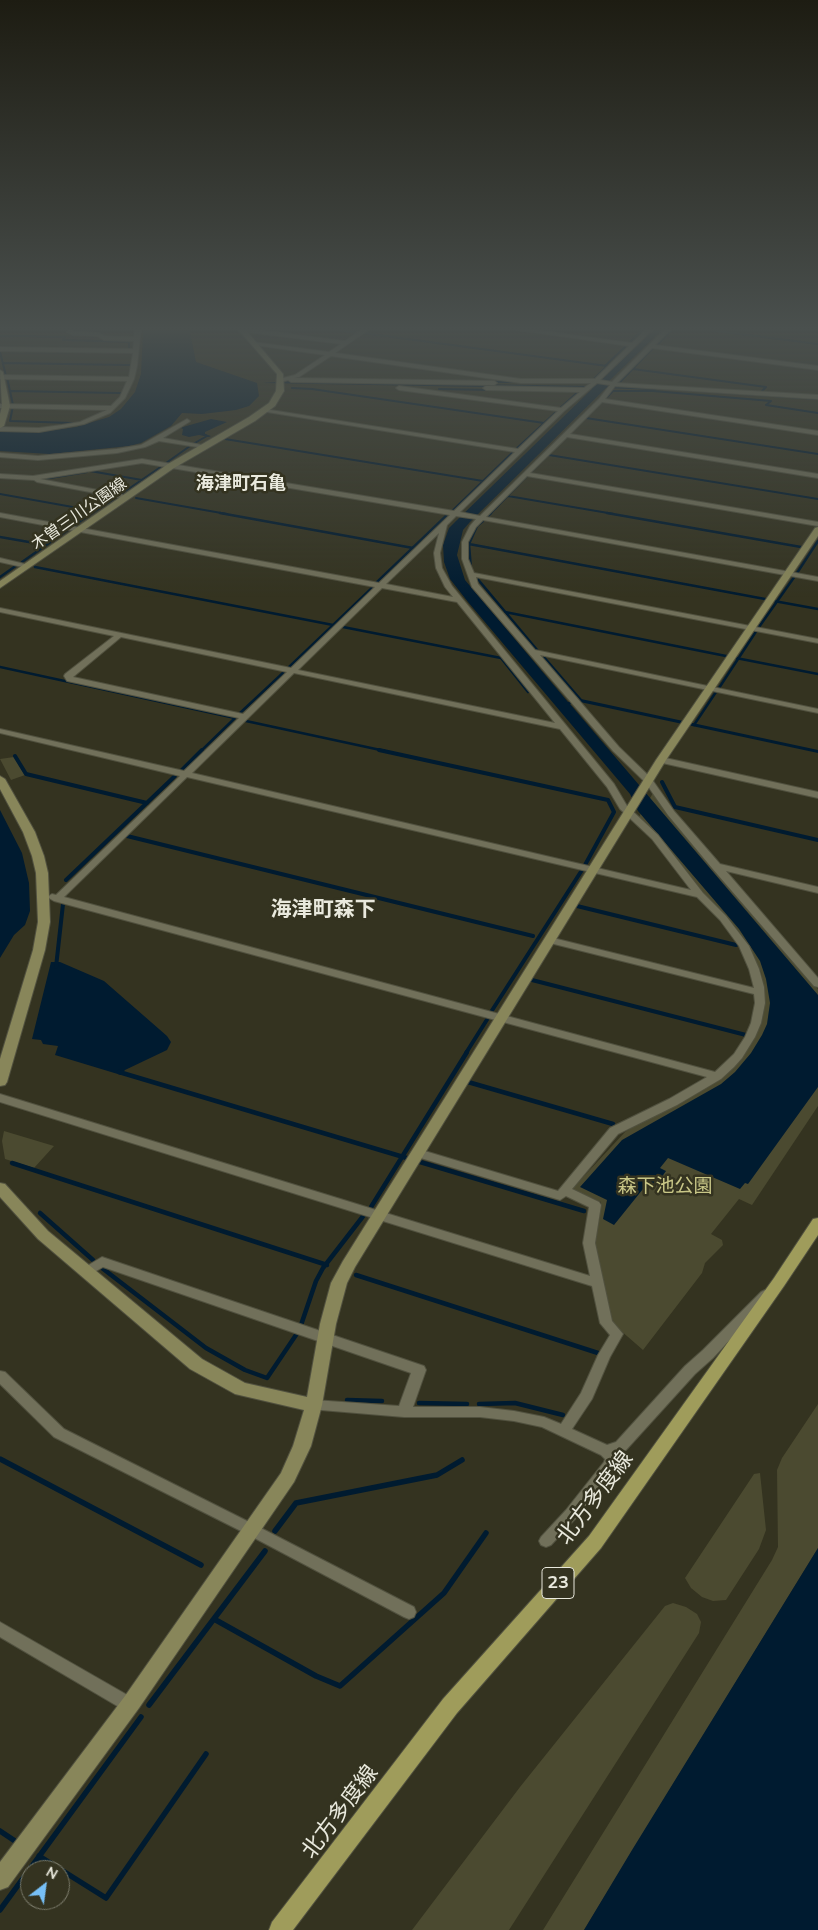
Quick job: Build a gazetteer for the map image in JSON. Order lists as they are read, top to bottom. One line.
{"streets":{"main road":["北方多度線","23"],"street":["木曽三川公園線"]},"districts":["海津町石亀","海津町森下"],"parks":["森下池公園"],"north":"top right"}
